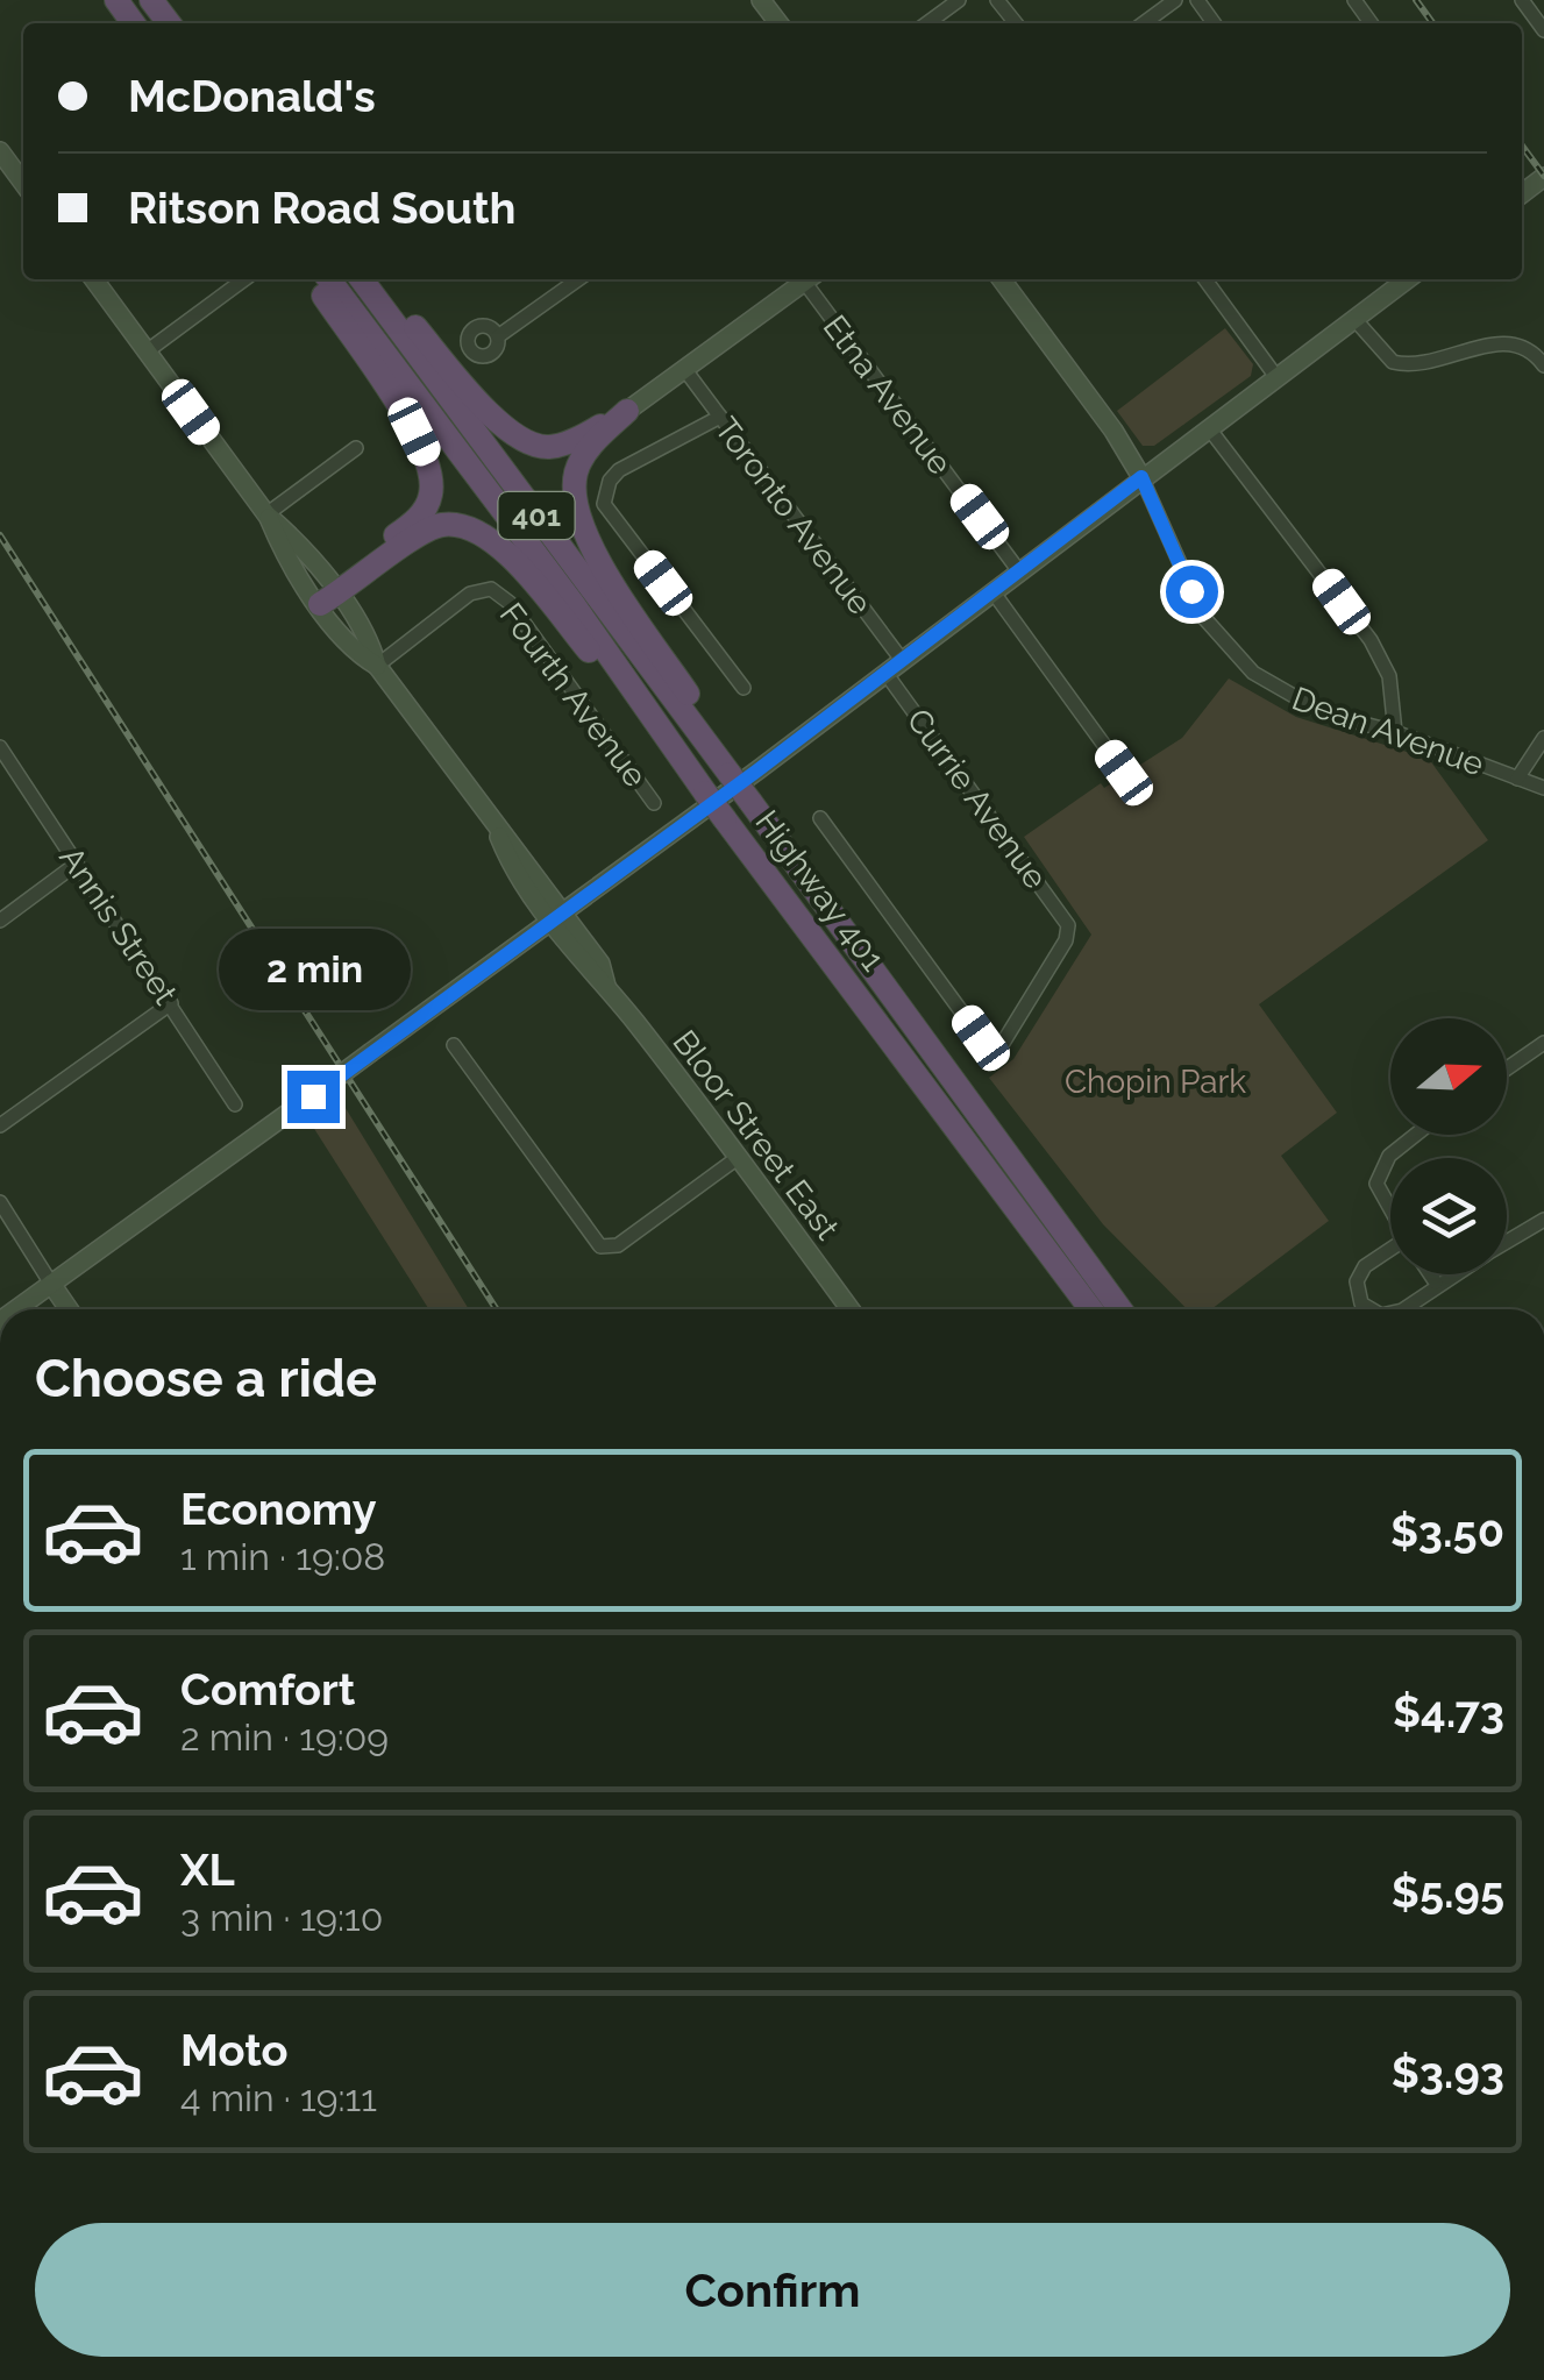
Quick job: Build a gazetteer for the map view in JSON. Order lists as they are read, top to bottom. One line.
{"streets":{"highway":["401","Highway 401"],"main road":["Bloor Street East"],"street":["Etna Avenue","Toronto Avenue","Fourth Avenue","Dean Avenue","Currie Avenue","Annis Street"]},"crossings":[["Fourth Avenue","Bloor Street East"]],"parks":["Chopin Park"],"north":"right","page":{"banner":["McDonald's","Ritson Road South"],"bubble":"2 min","heading":"Choose a ride","list":[{"name":"Economy","note":"1 min · 19:08","value":"$3.50"},{"name":"Comfort","note":"2 min · 19:09","value":"$4.73"},{"name":"XL","note":"3 min · 19:10","value":"$5.95"},{"name":"Moto","note":"4 min · 19:11","value":"$3.93"}],"buttons":"Confirm"}}
